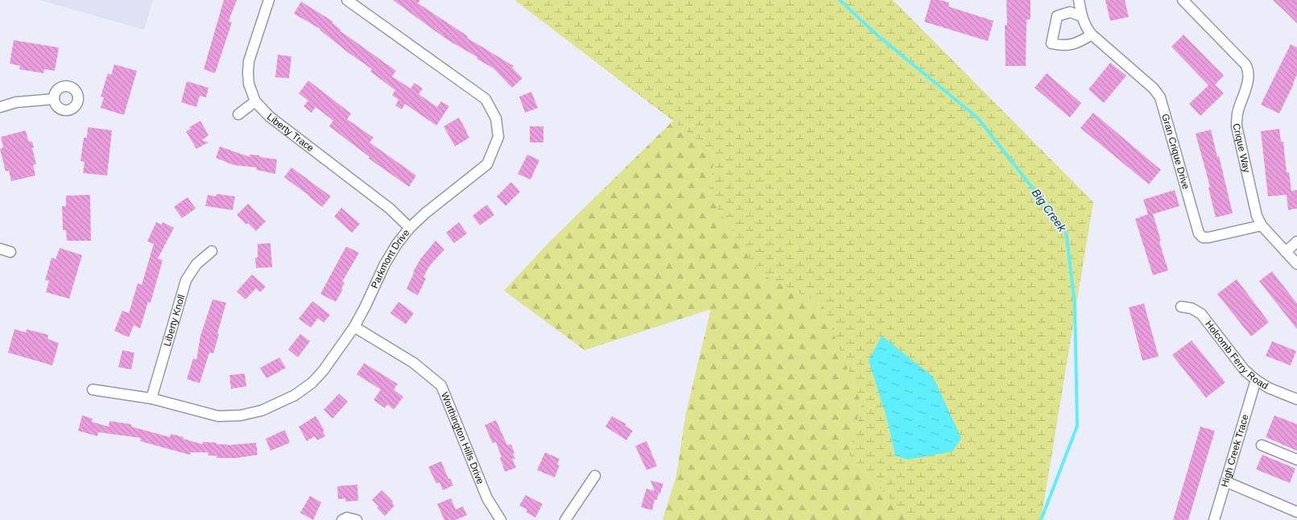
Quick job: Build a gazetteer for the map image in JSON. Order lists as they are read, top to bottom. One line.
{"streets":{"street":["Liberty Trace","Crique Way","Gran Crique Drive","Parkmont Drive","Liberty Knoll","Holcomb Ferry Road","Worthington Hills Drive","High Creek Trace"]},"crossings":[["Liberty Trace","Parkmont Drive"],["Crique Way","Gran Crique Drive"],["Parkmont Drive","Liberty Knoll"],["Parkmont Drive","Worthington Hills Drive"],["Holcomb Ferry Road","High Creek Trace"]],"water":["Big Creek"]}
